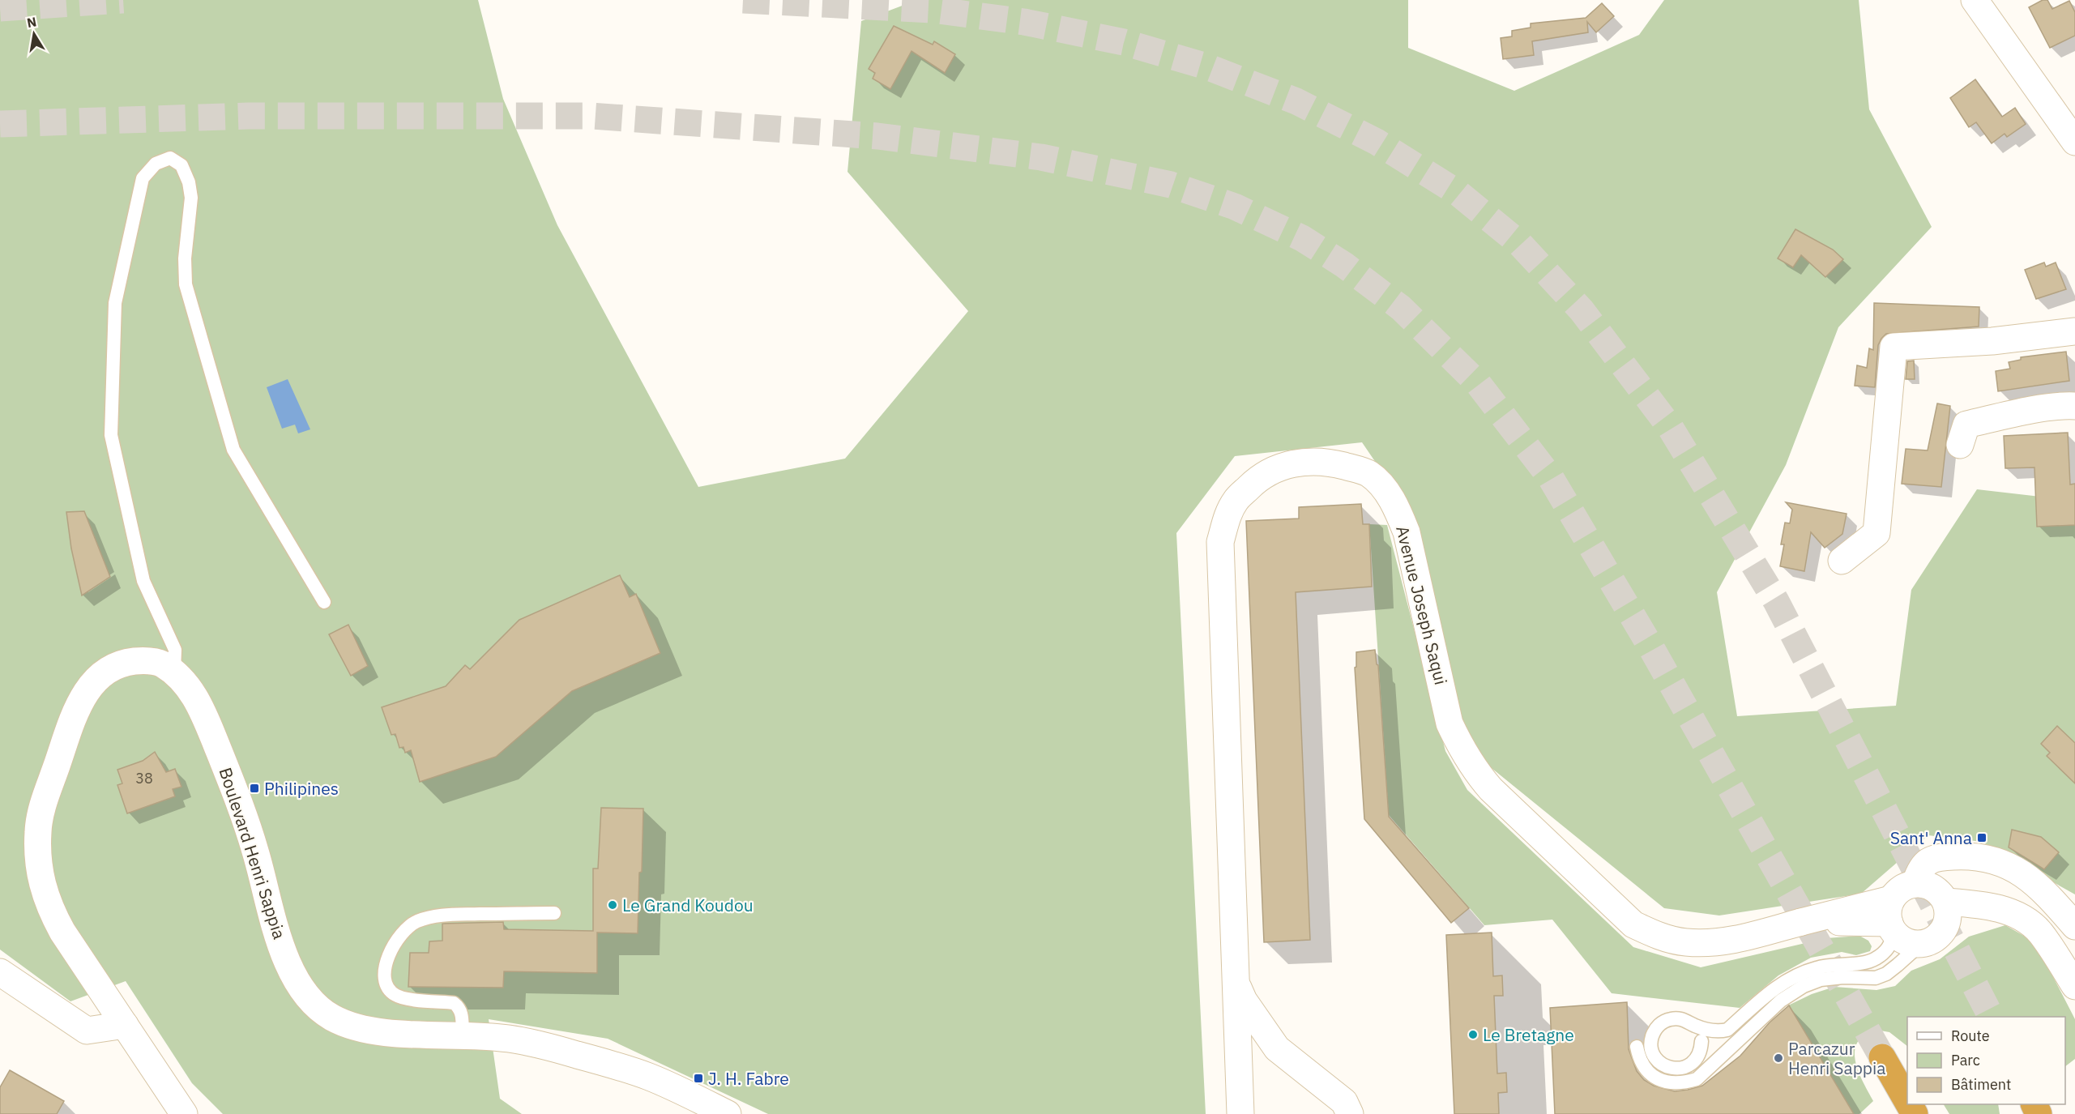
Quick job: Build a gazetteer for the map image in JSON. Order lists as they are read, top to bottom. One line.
{"streets":{"street":["Avenue Joseph Saqui","Boulevard Henri Sappia"]},"places":{"transit":["Philipines","Sant' Anna","J. H. Fabre"],"other":["Le Grand Koudou","Le Bretagne","Parcazur Henri Sappia"]},"house_numbers":["38"],"legend":["Route","Parc","Bâtiment"],"north":"top"}
